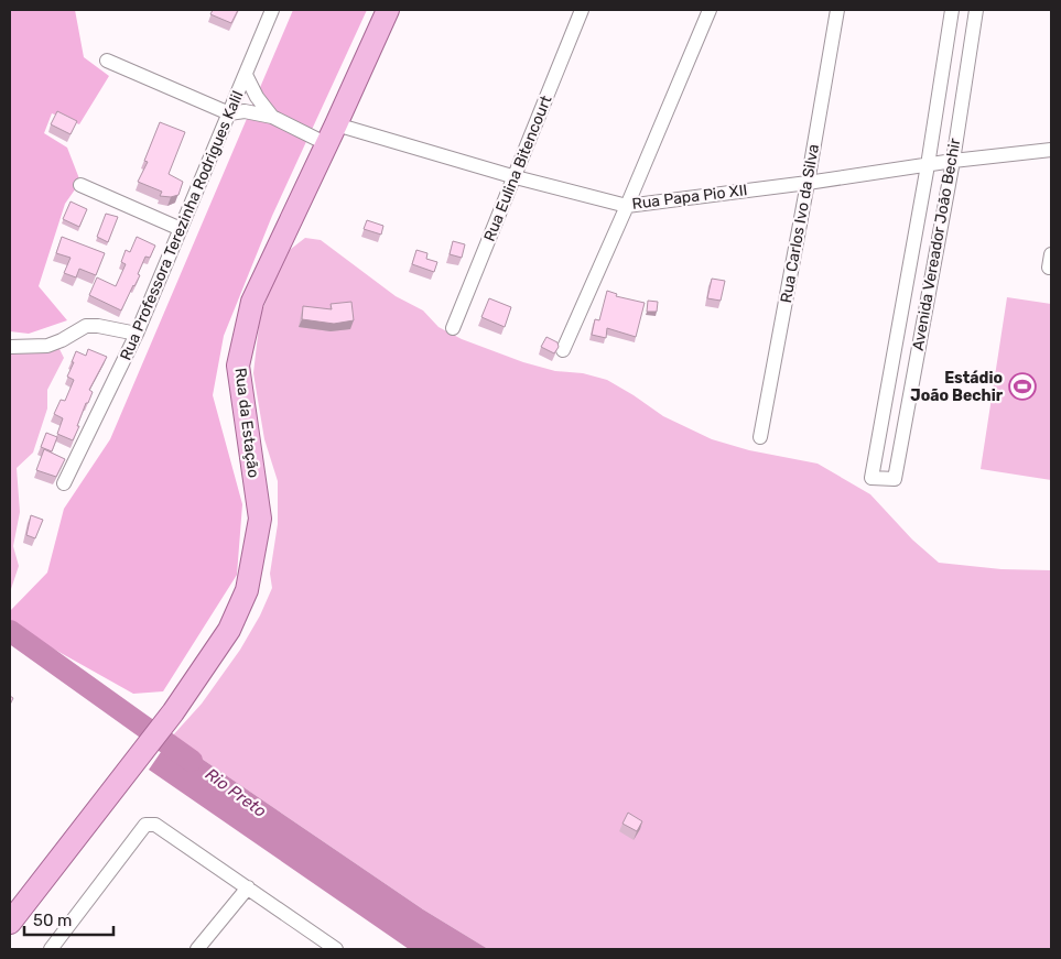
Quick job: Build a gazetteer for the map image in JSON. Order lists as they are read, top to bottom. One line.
{"streets":{"main road":["Rua da Estação"],"street":["Rua Eulina Bitencourt","Rua Papa Pio XII","Rua Carlos Ivo da Silva","Rua Professora Terezinha Rodrigues Kalil","Avenida Vereador João Bechir"]},"crossings":[["Rua Eulina Bitencourt","Rua Papa Pio XII"],["Rua Papa Pio XII","Rua Carlos Ivo da Silva"],["Rua Papa Pio XII","Avenida Vereador João Bechir"],["Rua Papa Pio XII","Rua da Estação"]],"water":["Rio Preto"],"places":{"sports":["Estádio João Bechir"]},"scale_bar":"50 m"}
